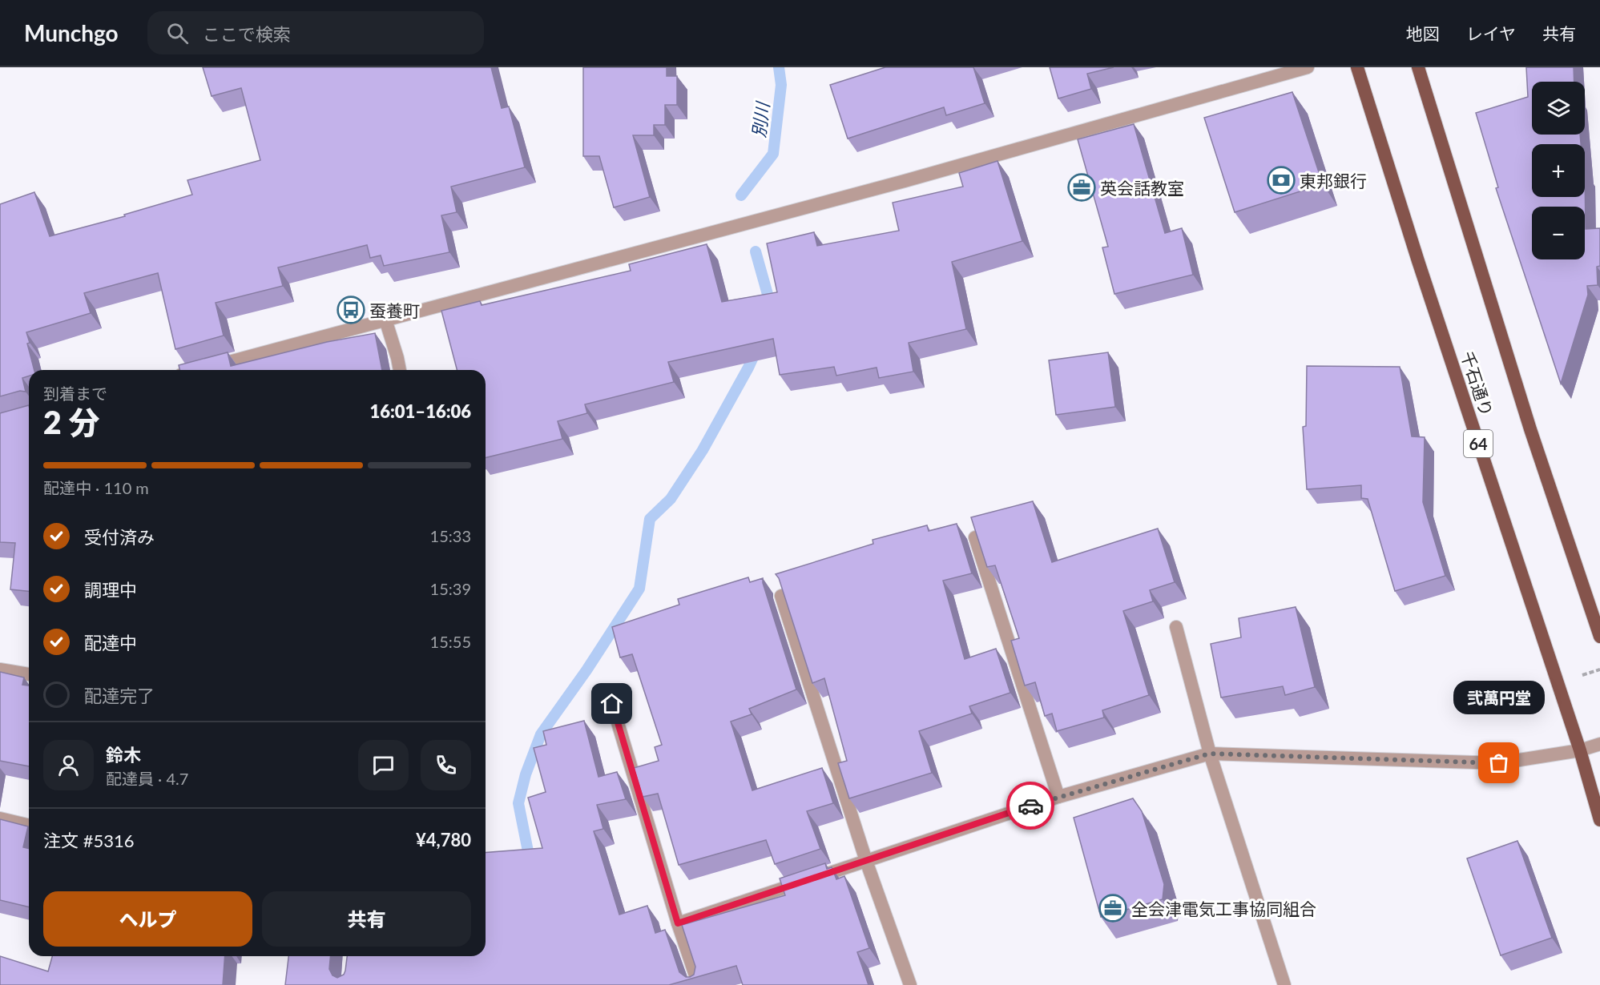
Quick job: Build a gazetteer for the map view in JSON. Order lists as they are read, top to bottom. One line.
{"streets":{"main road":["千石通り","64"]},"water":["別川"],"places":{"bank":["東邦銀行"],"office":["英会話教室","全会津電気工事協同組合"],"bus stop":["蚕養町"],"other":["弐萬円堂"]},"page":{"header":"Munchgo","search":"ここで検索","nav":["地図","レイヤ","共有"],"map_buttons":["+","−"],"heading":["2 分","到着まで","16:01–16:06"],"panel":["鈴木","配達員 · 4.7","注文 #5316","¥4,780"],"bar":"配達中 · 110 m","list":[["受付済み","15:33"],["調理中","15:39"],["配達中","15:55"],"配達完了"],"bubble":"弐萬円堂","buttons":["ヘルプ","共有"]}}
